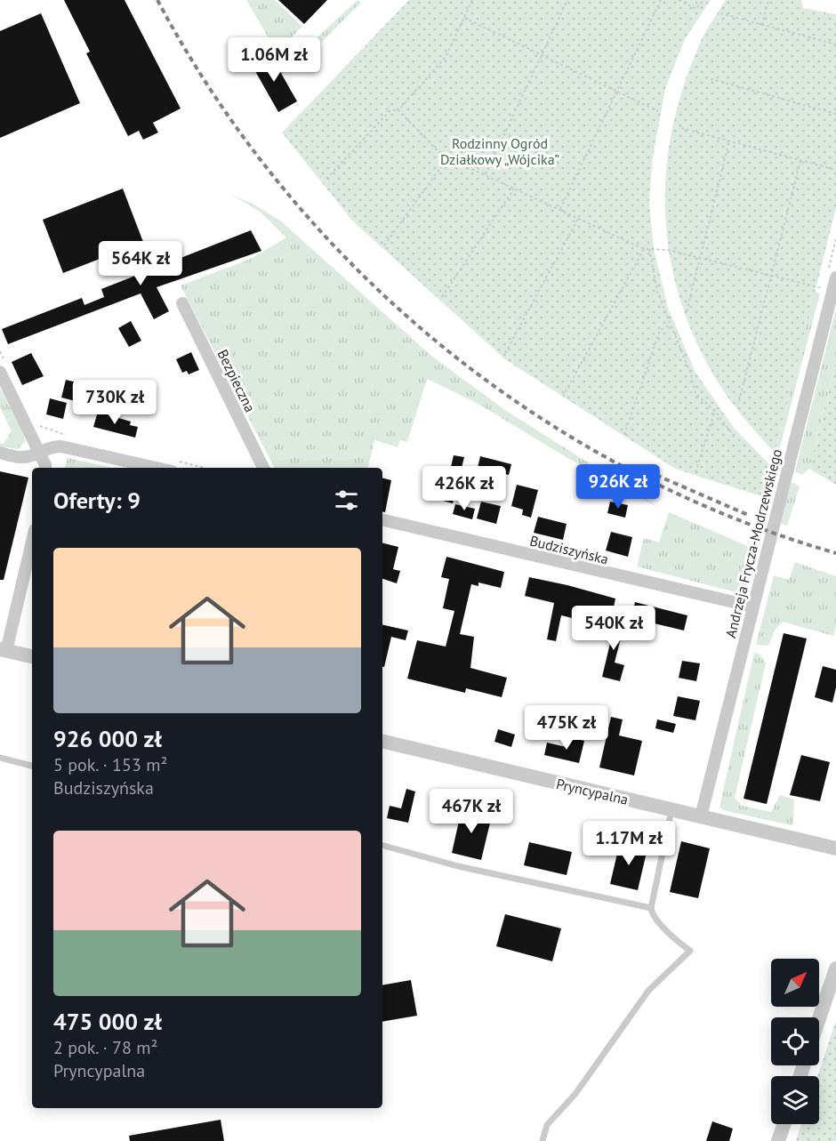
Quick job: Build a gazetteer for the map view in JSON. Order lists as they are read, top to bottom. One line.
{"streets":{"street":["Bezpieczna","Andrzeja Frycza-Modrzewskiego","Budziszyńska","Pryncypalna"]},"crossings":[["Andrzeja Frycza-Modrzewskiego","Budziszyńska"],["Andrzeja Frycza-Modrzewskiego","Pryncypalna"]],"parks":["Rodzinny Ogród Działkowy „Wójcika”"],"north":"top right","page":{"price":["1.06M zł","564K zł","730K zł","926K zł","426K zł","540K zł","475K zł","467K zł","1.17M zł"],"heading":"Oferty: 9","list":[{"name":"926 000 zł","note":"5 pok. · 153 m² · Budziszyńska"},{"name":"475 000 zł","note":"2 pok. · 78 m² · Pryncypalna"}]}}
